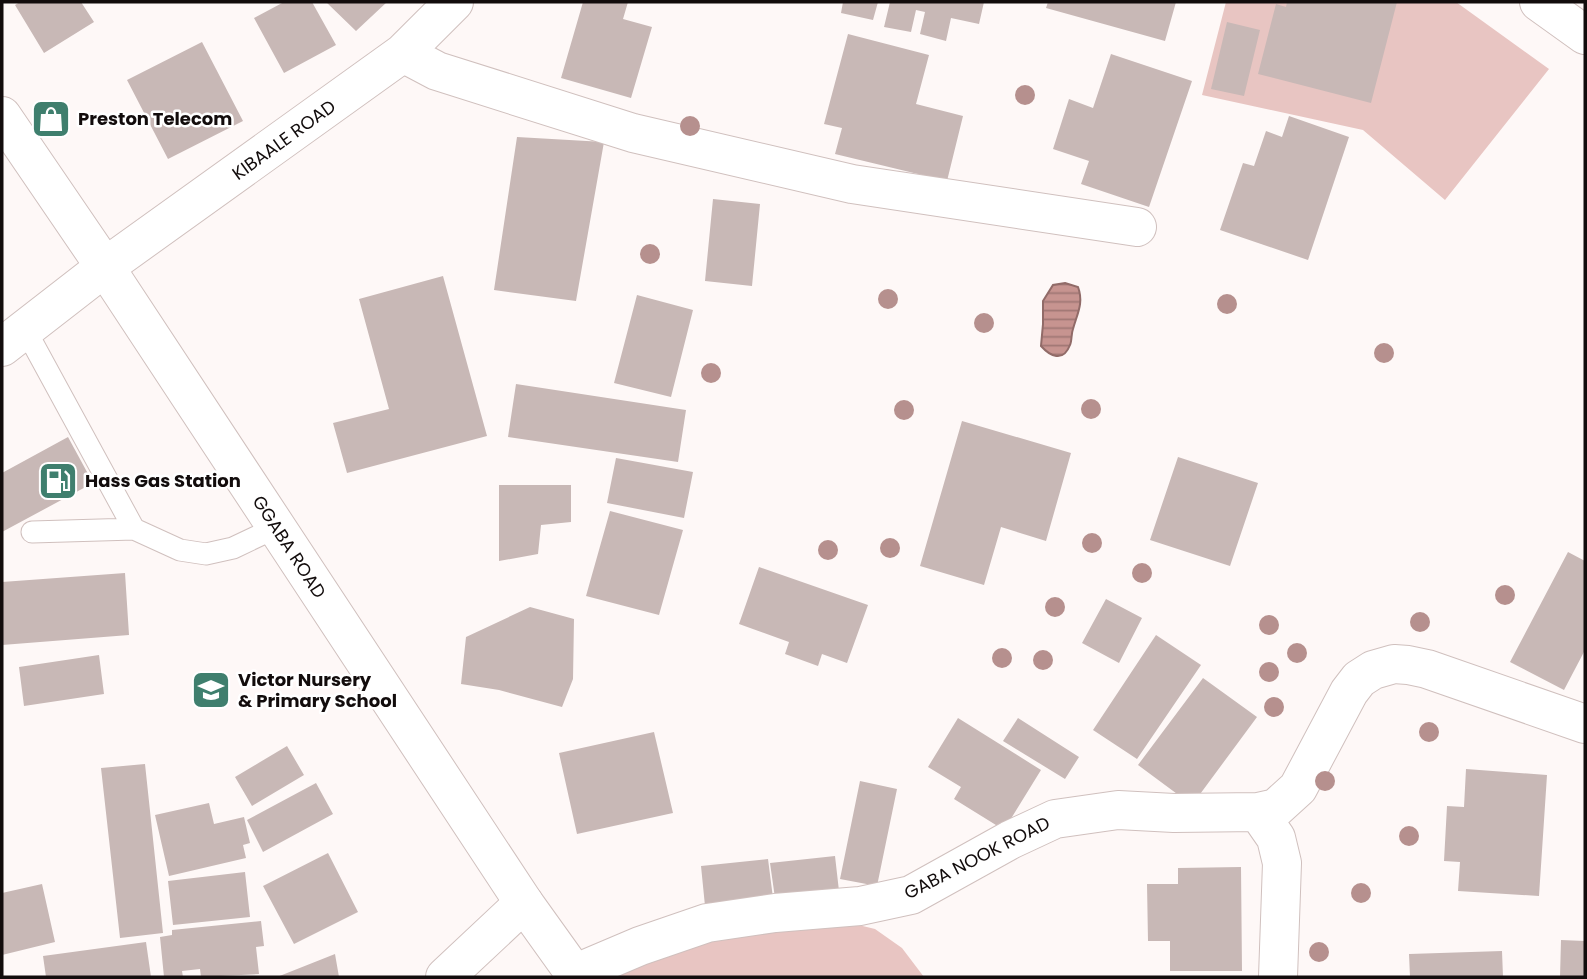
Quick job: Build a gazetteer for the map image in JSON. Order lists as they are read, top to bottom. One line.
{"streets":{"street":["KIBAALE ROAD","GGABA ROAD","GABA NOOK ROAD"]},"crossings":[["KIBAALE ROAD","GGABA ROAD"],["GGABA ROAD","GABA NOOK ROAD"]],"places":{"shop":["Preston Telecom"],"fuel station":["Hass Gas Station"],"school or university":["Victor Nursery & Primary School"]}}
